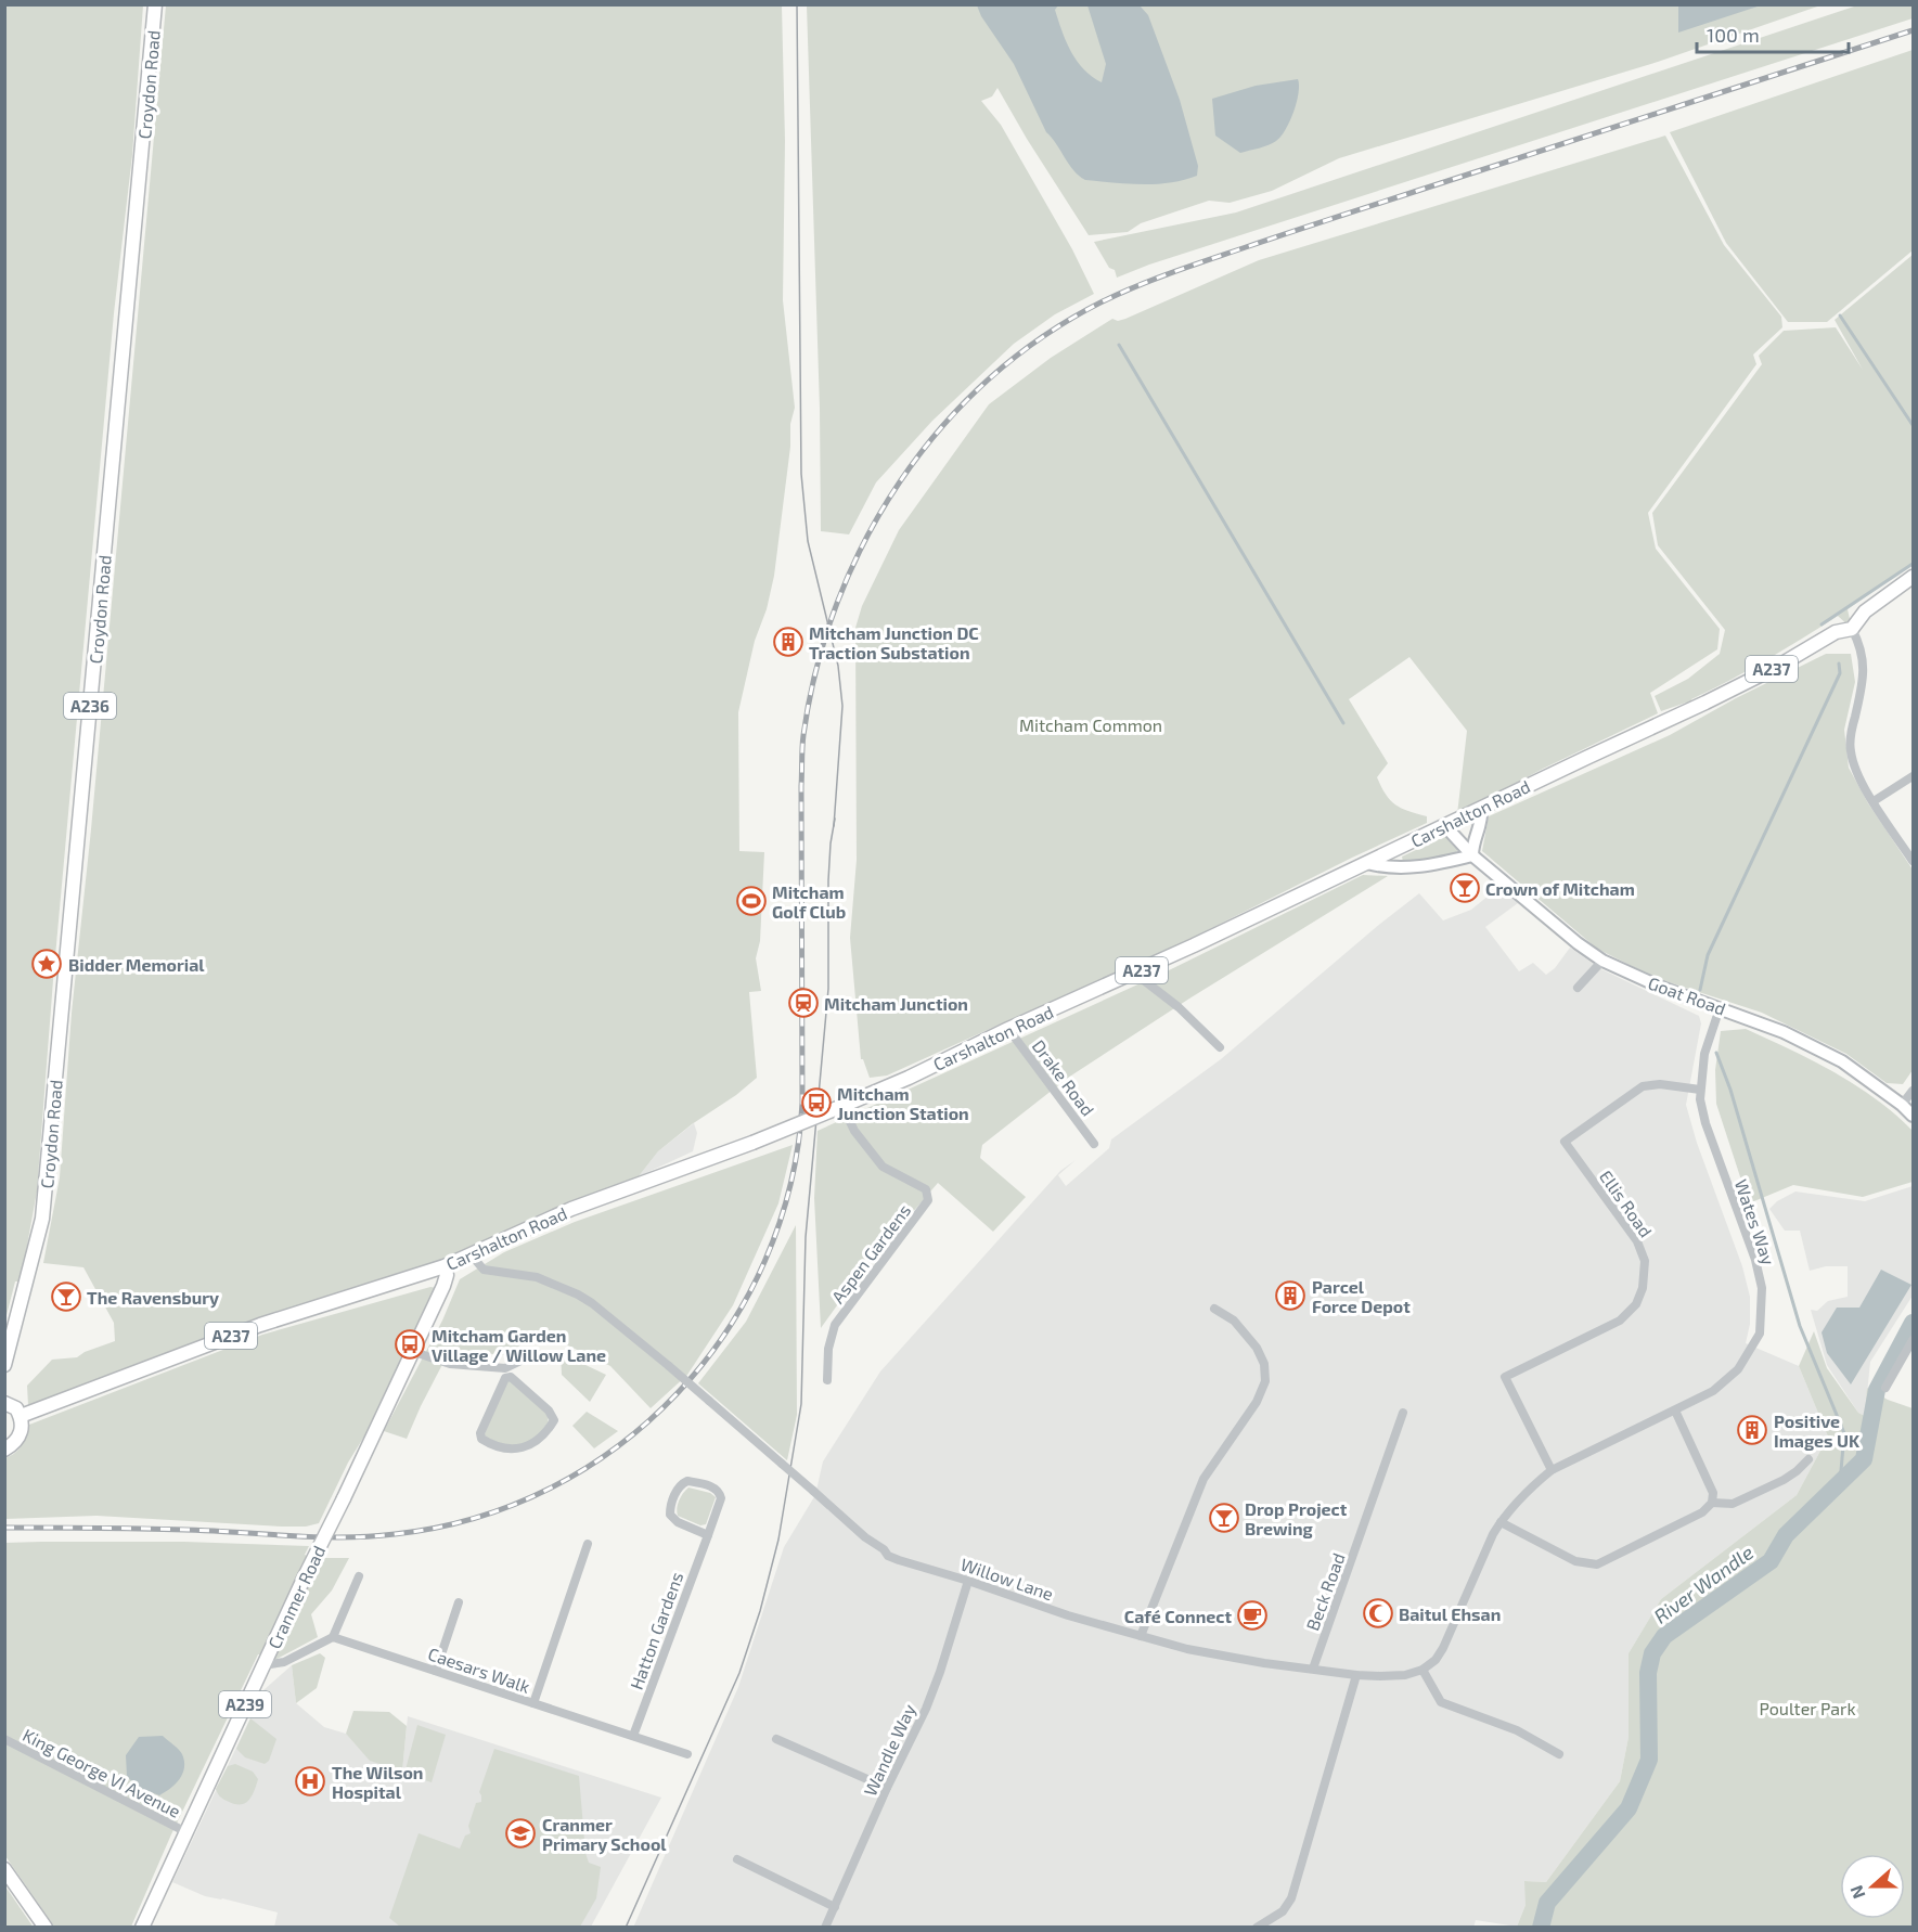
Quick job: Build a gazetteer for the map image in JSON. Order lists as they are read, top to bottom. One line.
{"streets":{"main road":["Croydon Road","A237","A236","Carshalton Road","Cranmer Road","A239"],"street":["Goat Road","Drake Road","Ellis Road","Wates Way","Aspen Gardens","Willow Lane","Beck Road","Hatton Gardens","Caesars Walk","Wandle Way","King George VI Avenue"]},"crossings":[["A237","Carshalton Road"],["Carshalton Road","Goat Road"],["Carshalton Road","Drake Road"],["Carshalton Road","Aspen Gardens"],["Carshalton Road","Willow Lane"],["Carshalton Road","Cranmer Road"],["Goat Road","Wates Way"],["Ellis Road","Wates Way"],["Willow Lane","Beck Road"],["Willow Lane","Wandle Way"],["Cranmer Road","King George VI Avenue"],["Hatton Gardens","Caesars Walk"]],"water":["River Wandle"],"parks":["Mitcham Common","Poulter Park"],"places":{"building":["Mitcham Junction DC Traction Substation","Parcel Force Depot","Positive Images UK"],"bar":["Crown of Mitcham","The Ravensbury","Drop Project Brewing"],"sports":["Mitcham Golf Club"],"place":["Bidder Memorial"],"station":["Mitcham Junction"],"bus stop":["Mitcham Junction Station","Mitcham Garden Village / Willow Lane"],"mosque":["Baitul Ehsan"],"cafe":["Café Connect"],"hospital":["The Wilson Hospital"],"school or university":["Cranmer Primary School"]},"scale_bar":"100 m","north":"left"}
